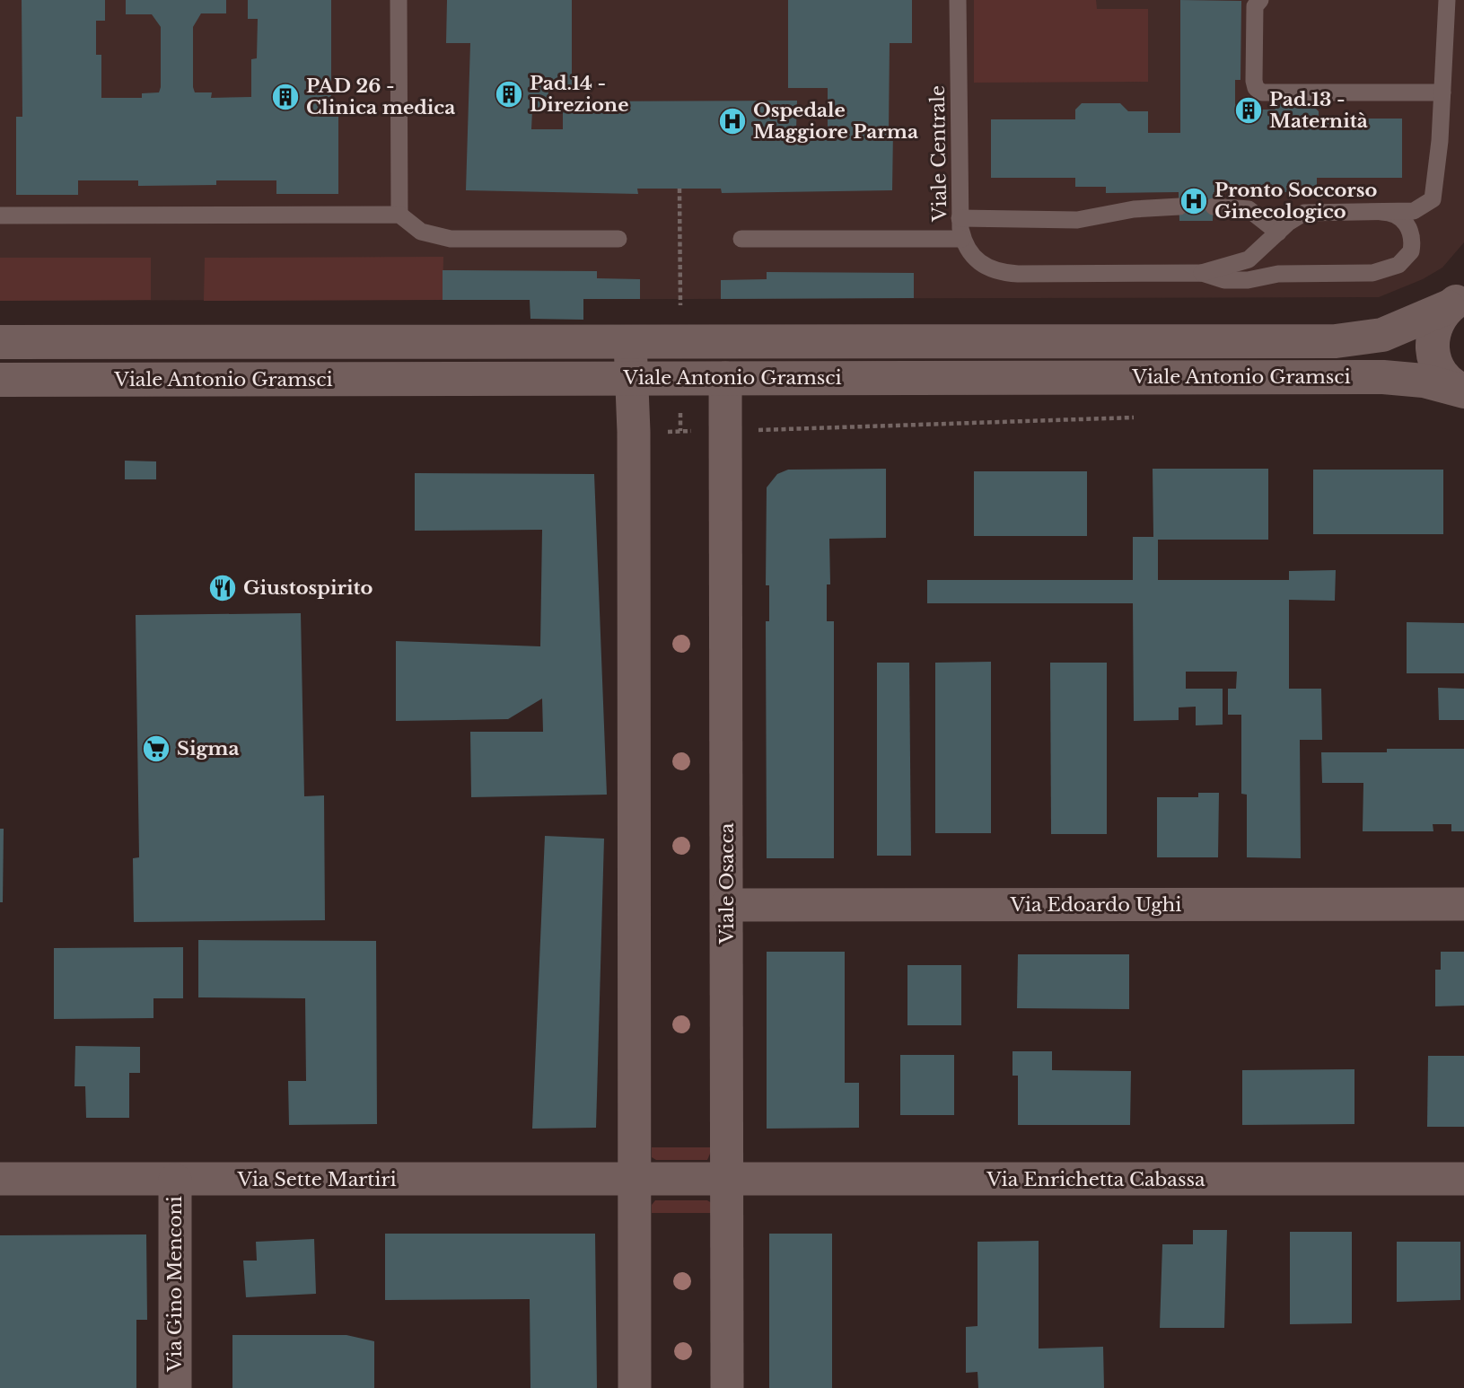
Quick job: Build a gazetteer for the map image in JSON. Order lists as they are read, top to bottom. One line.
{"streets":{"main road":["Viale Antonio Gramsci"],"street":["Viale Osacca","Via Edoardo Ughi","Via Sette Martiri","Via Enrichetta Cabassa","Via Gino Menconi"],"lane":["Viale Centrale"]},"crossings":[["Viale Antonio Gramsci","Viale Osacca"],["Viale Osacca","Via Edoardo Ughi"],["Viale Osacca","Via Enrichetta Cabassa"],["Via Sette Martiri","Via Enrichetta Cabassa"],["Via Sette Martiri","Via Gino Menconi"]],"places":{"building":["Pad.14 - Direzione","PAD 26 - Clinica medica","Pad.13 - Maternità"],"hospital":["Ospedale Maggiore Parma","Pronto Soccorso Ginecologico"],"restaurant":["Giustospirito"],"supermarket":["Sigma"]}}
